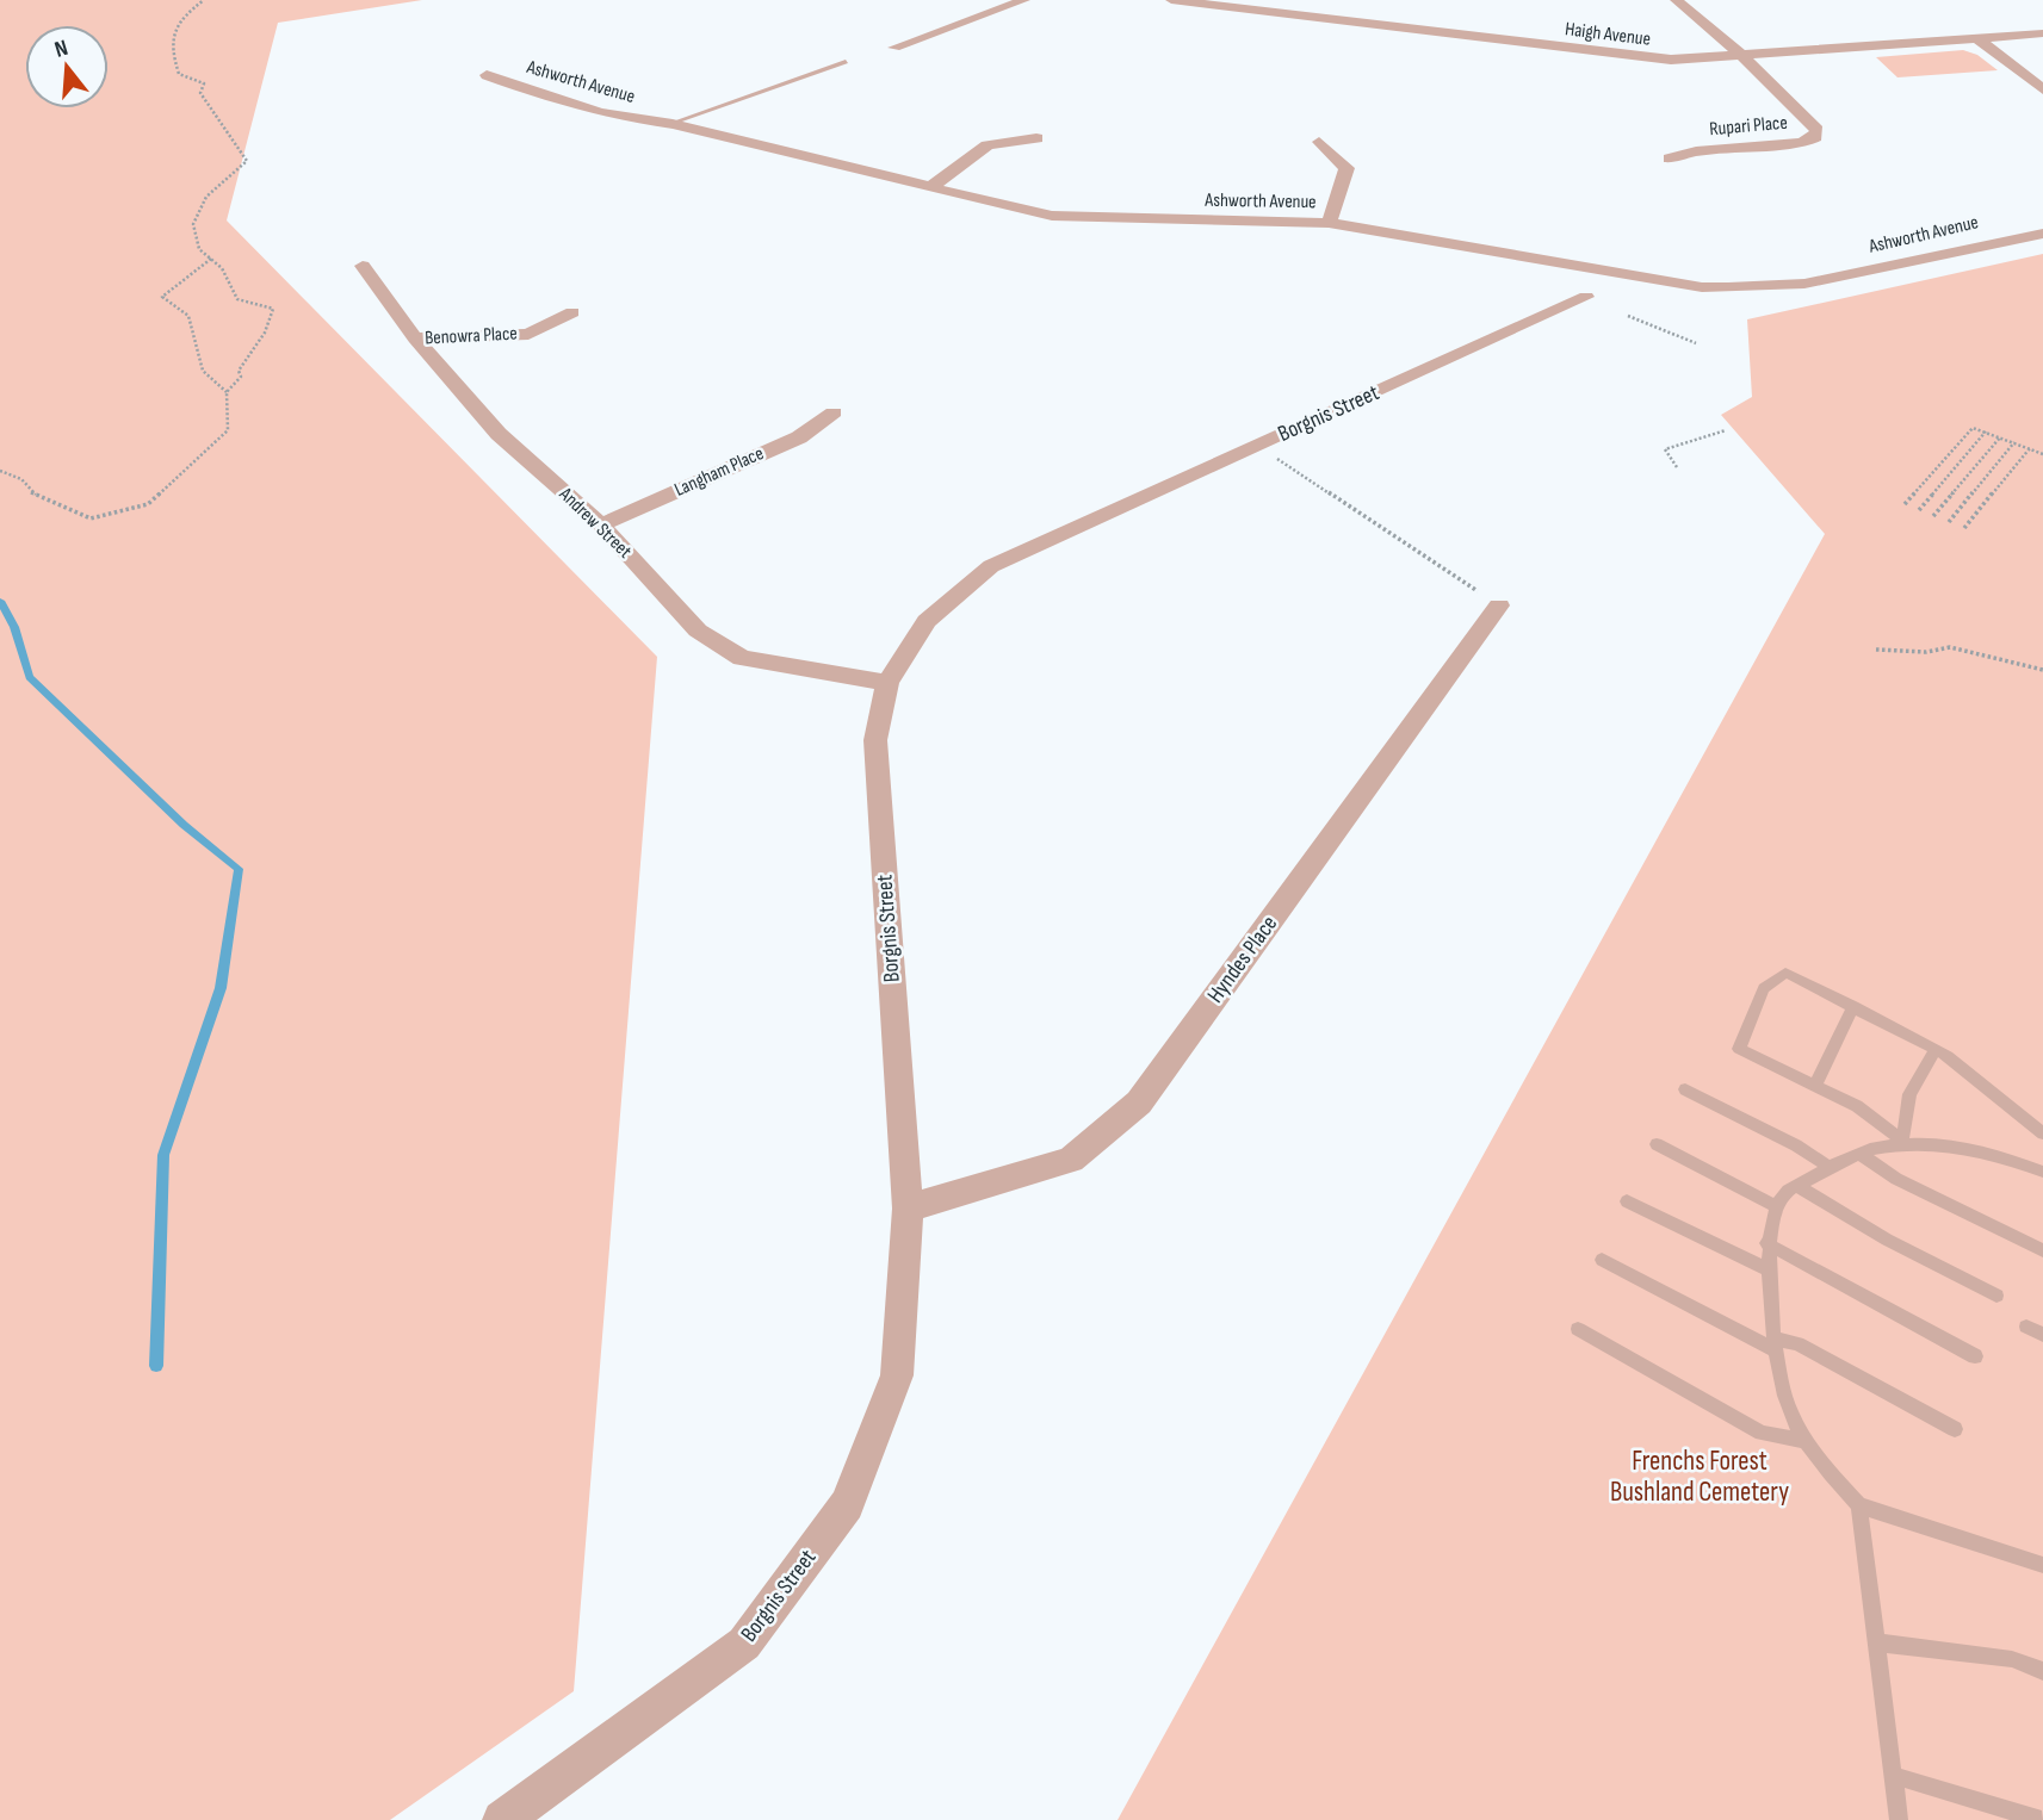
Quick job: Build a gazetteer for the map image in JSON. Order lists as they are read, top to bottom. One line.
{"streets":{"street":["Haigh Avenue","Ashworth Avenue","Rupari Place","Benowra Place","Borgnis Street","Langham Place","Andrew Street","Hyndes Place"]},"crossings":[["Haigh Avenue","Rupari Place"],["Benowra Place","Andrew Street"],["Borgnis Street","Andrew Street"],["Borgnis Street","Hyndes Place"],["Langham Place","Andrew Street"]],"parks":["Frenchs Forest Bushland Cemetery"],"north":"top"}
